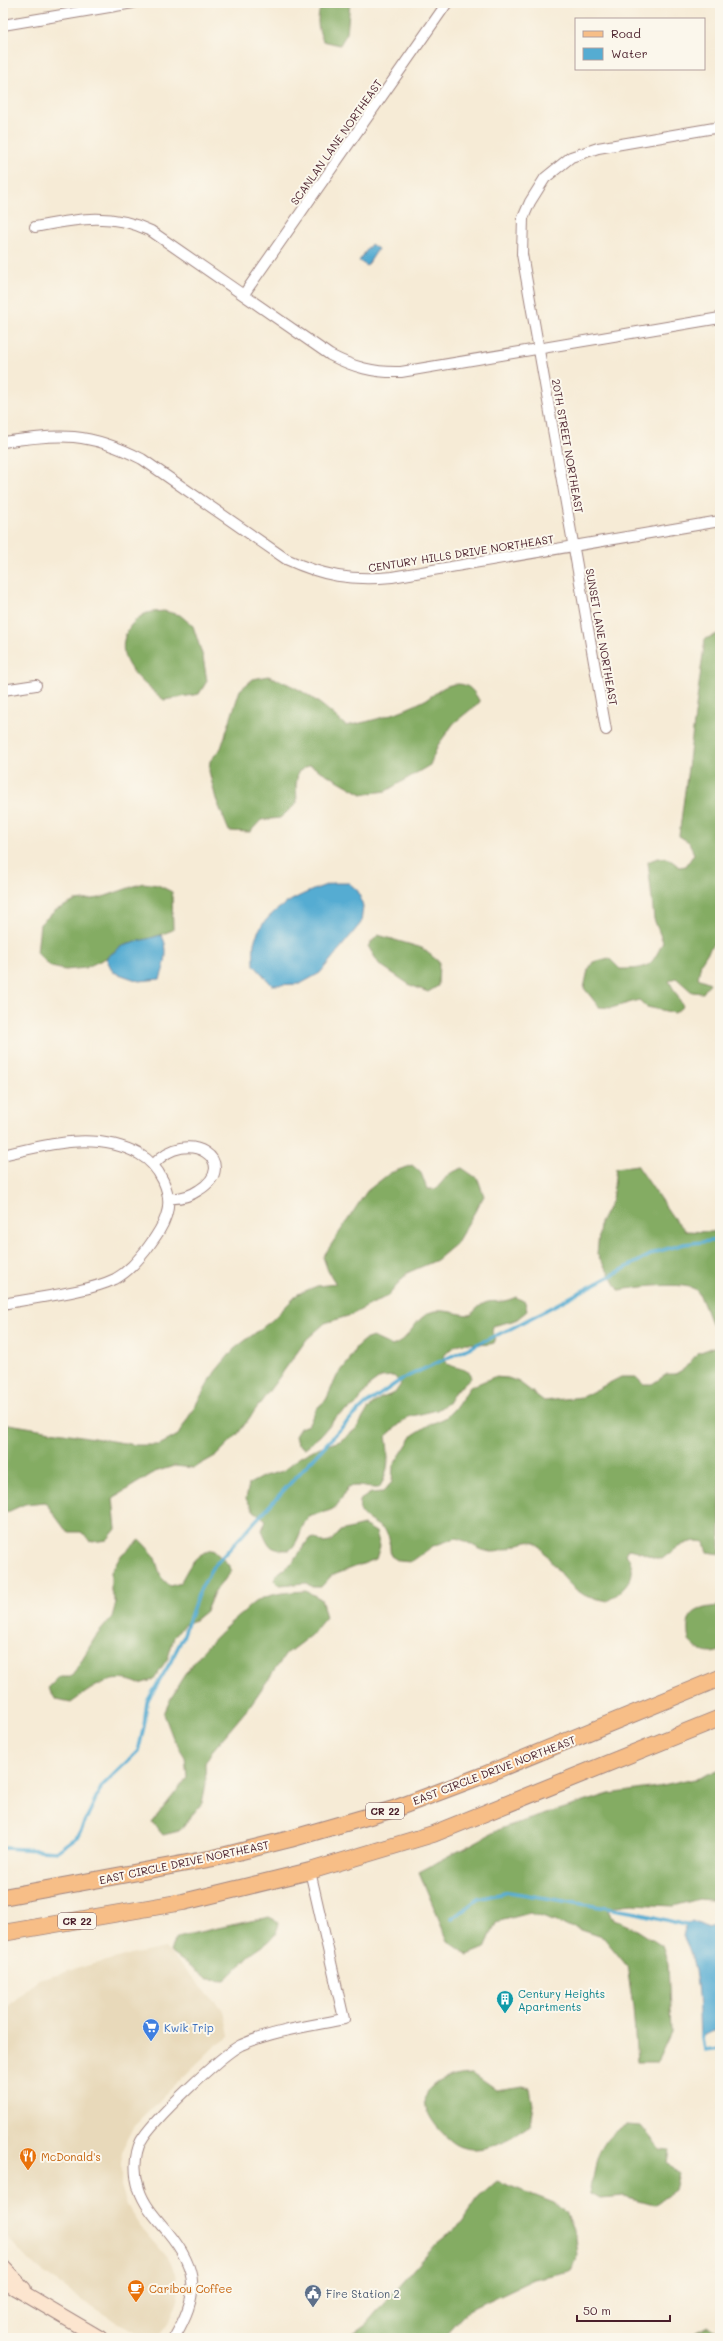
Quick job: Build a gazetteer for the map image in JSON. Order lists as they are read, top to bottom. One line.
{"streets":{"main road":["EAST CIRCLE DRIVE NORTHEAST","CR 22"],"street":["SCANLAN LANE NORTHEAST","20TH STREET NORTHEAST","CENTURY HILLS DRIVE NORTHEAST","SUNSET LANE NORTHEAST"]},"crossings":[["20TH STREET NORTHEAST","CENTURY HILLS DRIVE NORTHEAST"],["20TH STREET NORTHEAST","SUNSET LANE NORTHEAST"],["CENTURY HILLS DRIVE NORTHEAST","SUNSET LANE NORTHEAST"]],"places":{"building":["Century Heights Apartments"],"supermarket":["Kwik Trip"],"restaurant":["McDonald's"],"cafe":["Caribou Coffee"],"public building":["Fire Station 2"]},"legend":["Road","Water"],"scale_bar":"50 m"}
